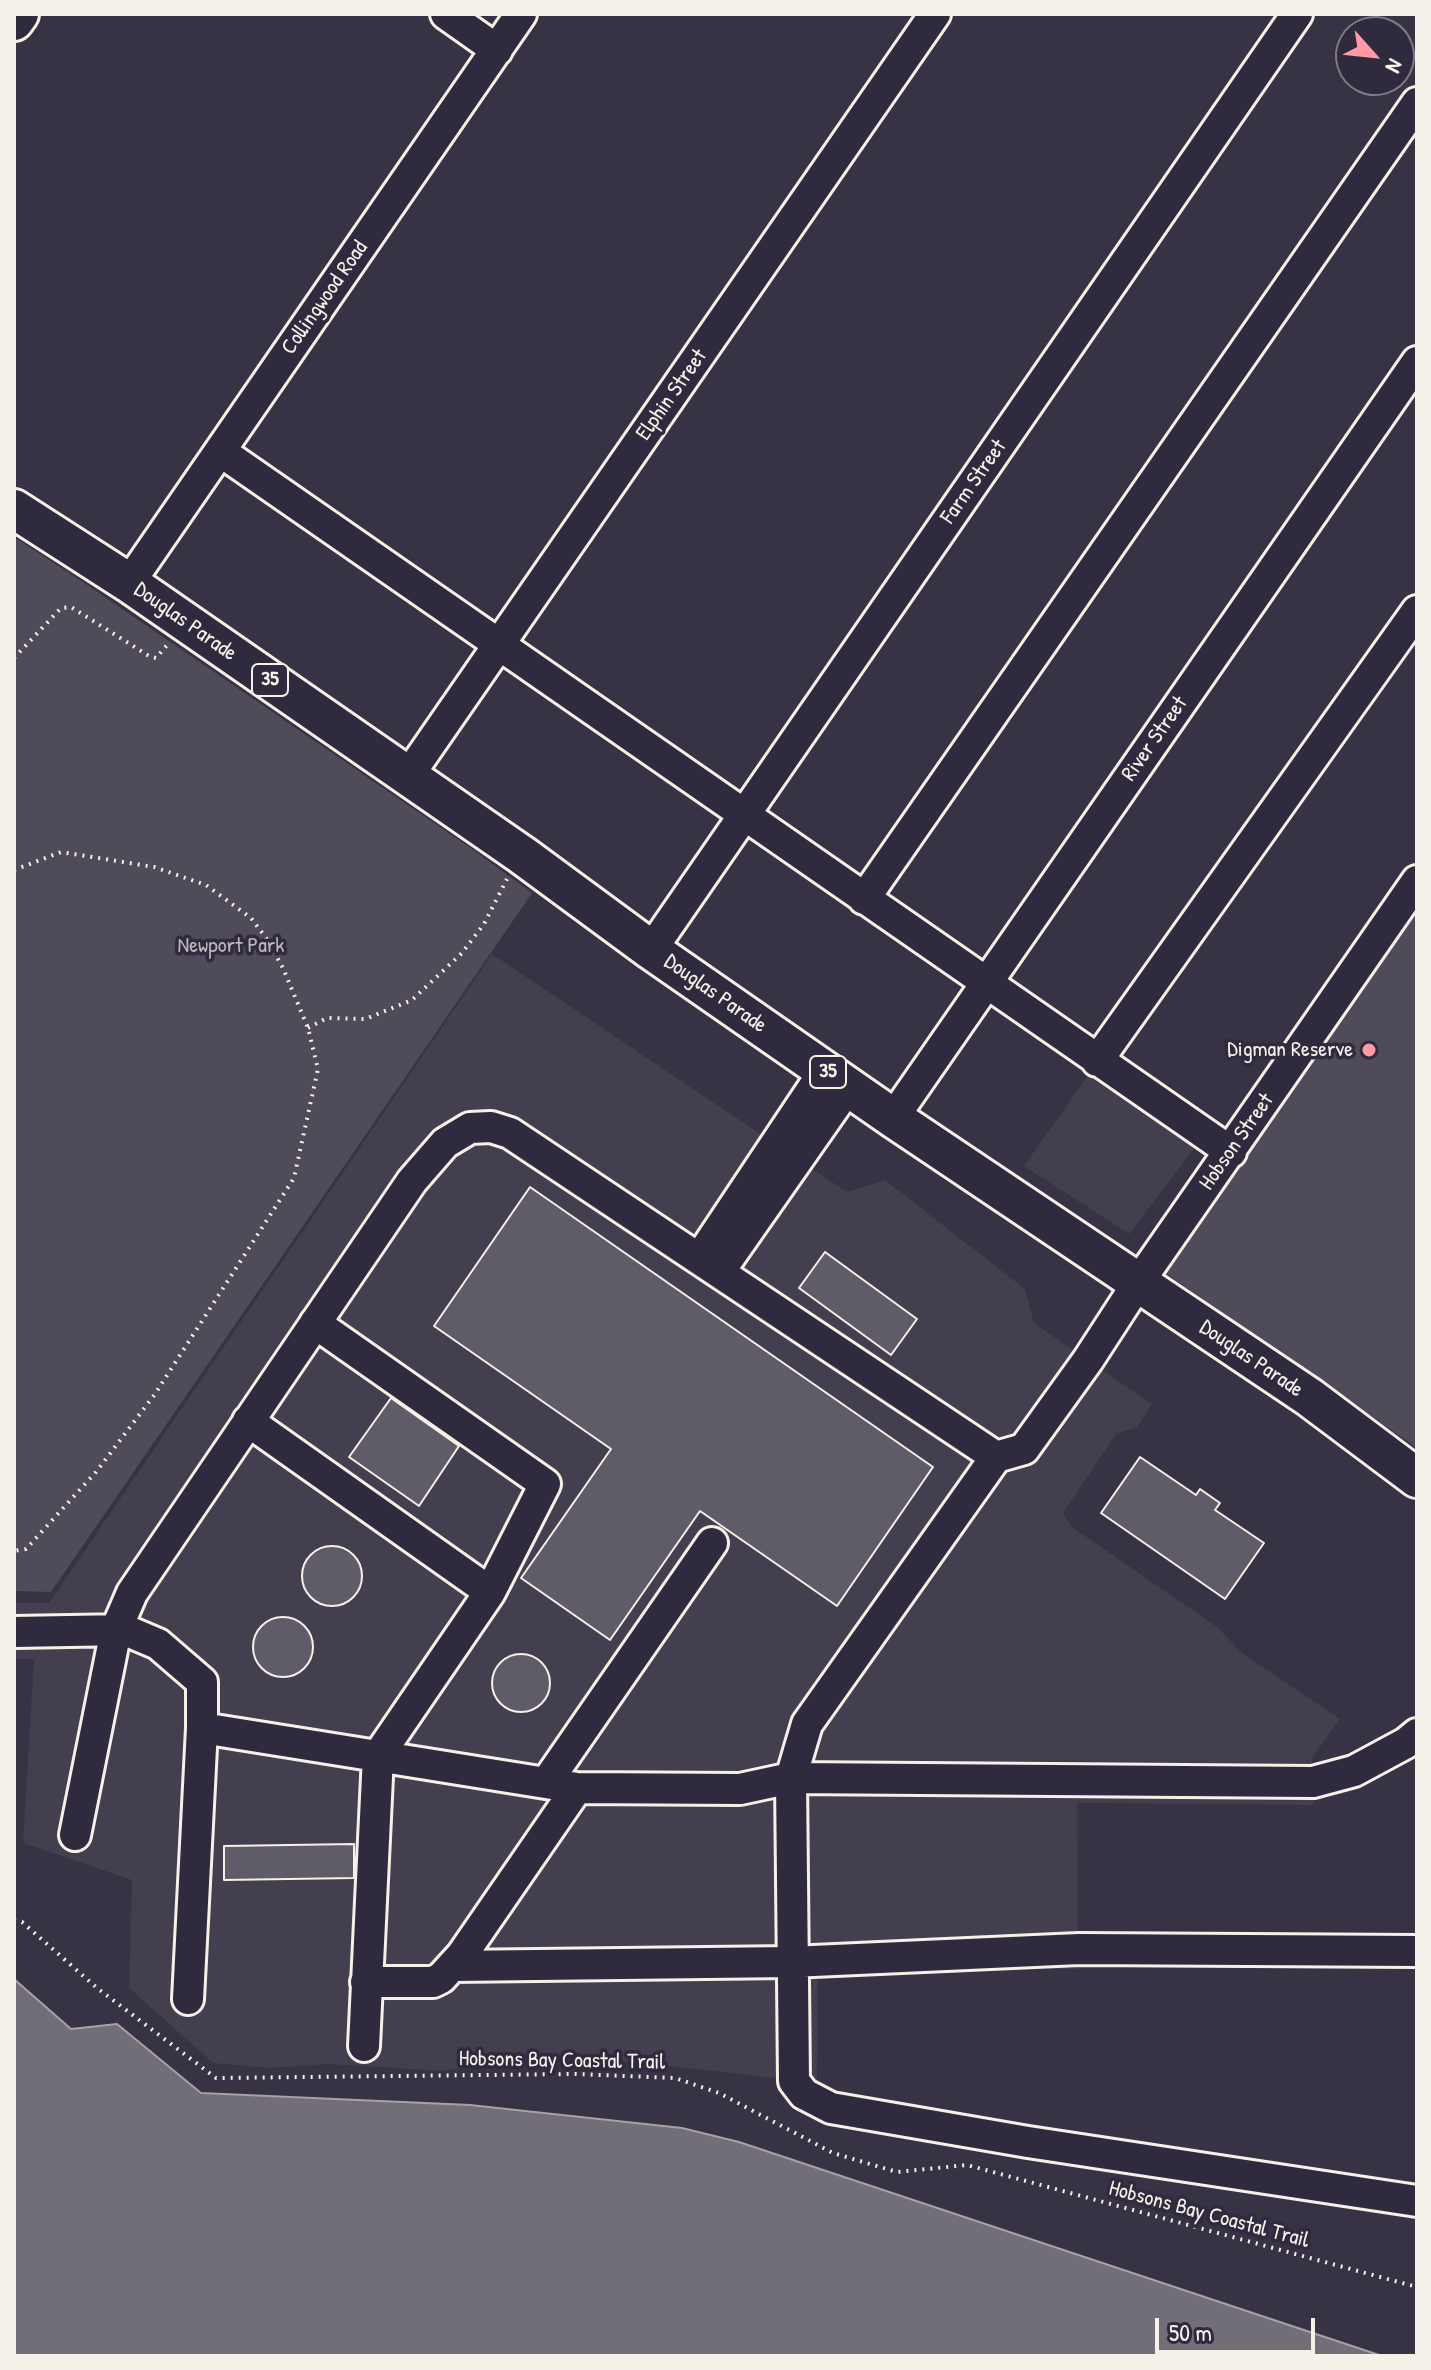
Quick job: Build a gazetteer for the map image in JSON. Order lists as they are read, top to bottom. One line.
{"streets":{"main road":["Douglas Parade","35"],"street":["Collingwood Road","Elphin Street","Farm Street","River Street","Hobson Street"],"path":["Hobsons Bay Coastal Trail"]},"crossings":[["Collingwood Road","Douglas Parade"],["Elphin Street","Douglas Parade"],["Farm Street","Douglas Parade"],["Douglas Parade","River Street"],["Douglas Parade","Hobson Street"]],"parks":["Newport Park"],"places":["Digman Reserve"],"scale_bar":"50 m","north":"bottom right"}
